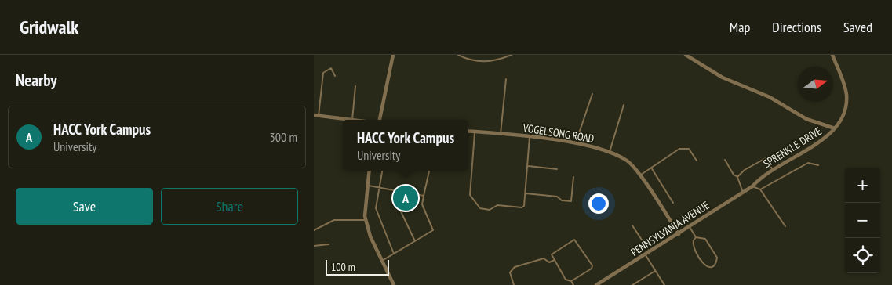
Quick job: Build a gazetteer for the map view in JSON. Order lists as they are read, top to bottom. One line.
{"streets":{"street":["VOGELSONG ROAD","SPRENKLE DRIVE","PENNSYLVANIA AVENUE"]},"crossings":[["VOGELSONG ROAD","PENNSYLVANIA AVENUE"],["SPRENKLE DRIVE","PENNSYLVANIA AVENUE"]],"scale_bar":"100 m","north":"right","page":{"header":"Gridwalk","nav":["Map","Directions","Saved"],"heading":"Nearby","list":[{"mark":"A","name":"HACC York Campus","note":"University","value":"300 m"}],"popup":["HACC York Campus","University"],"map_buttons":["+","−"],"buttons":["Save","Share"],"pins":"A","scale":"100 m"}}
